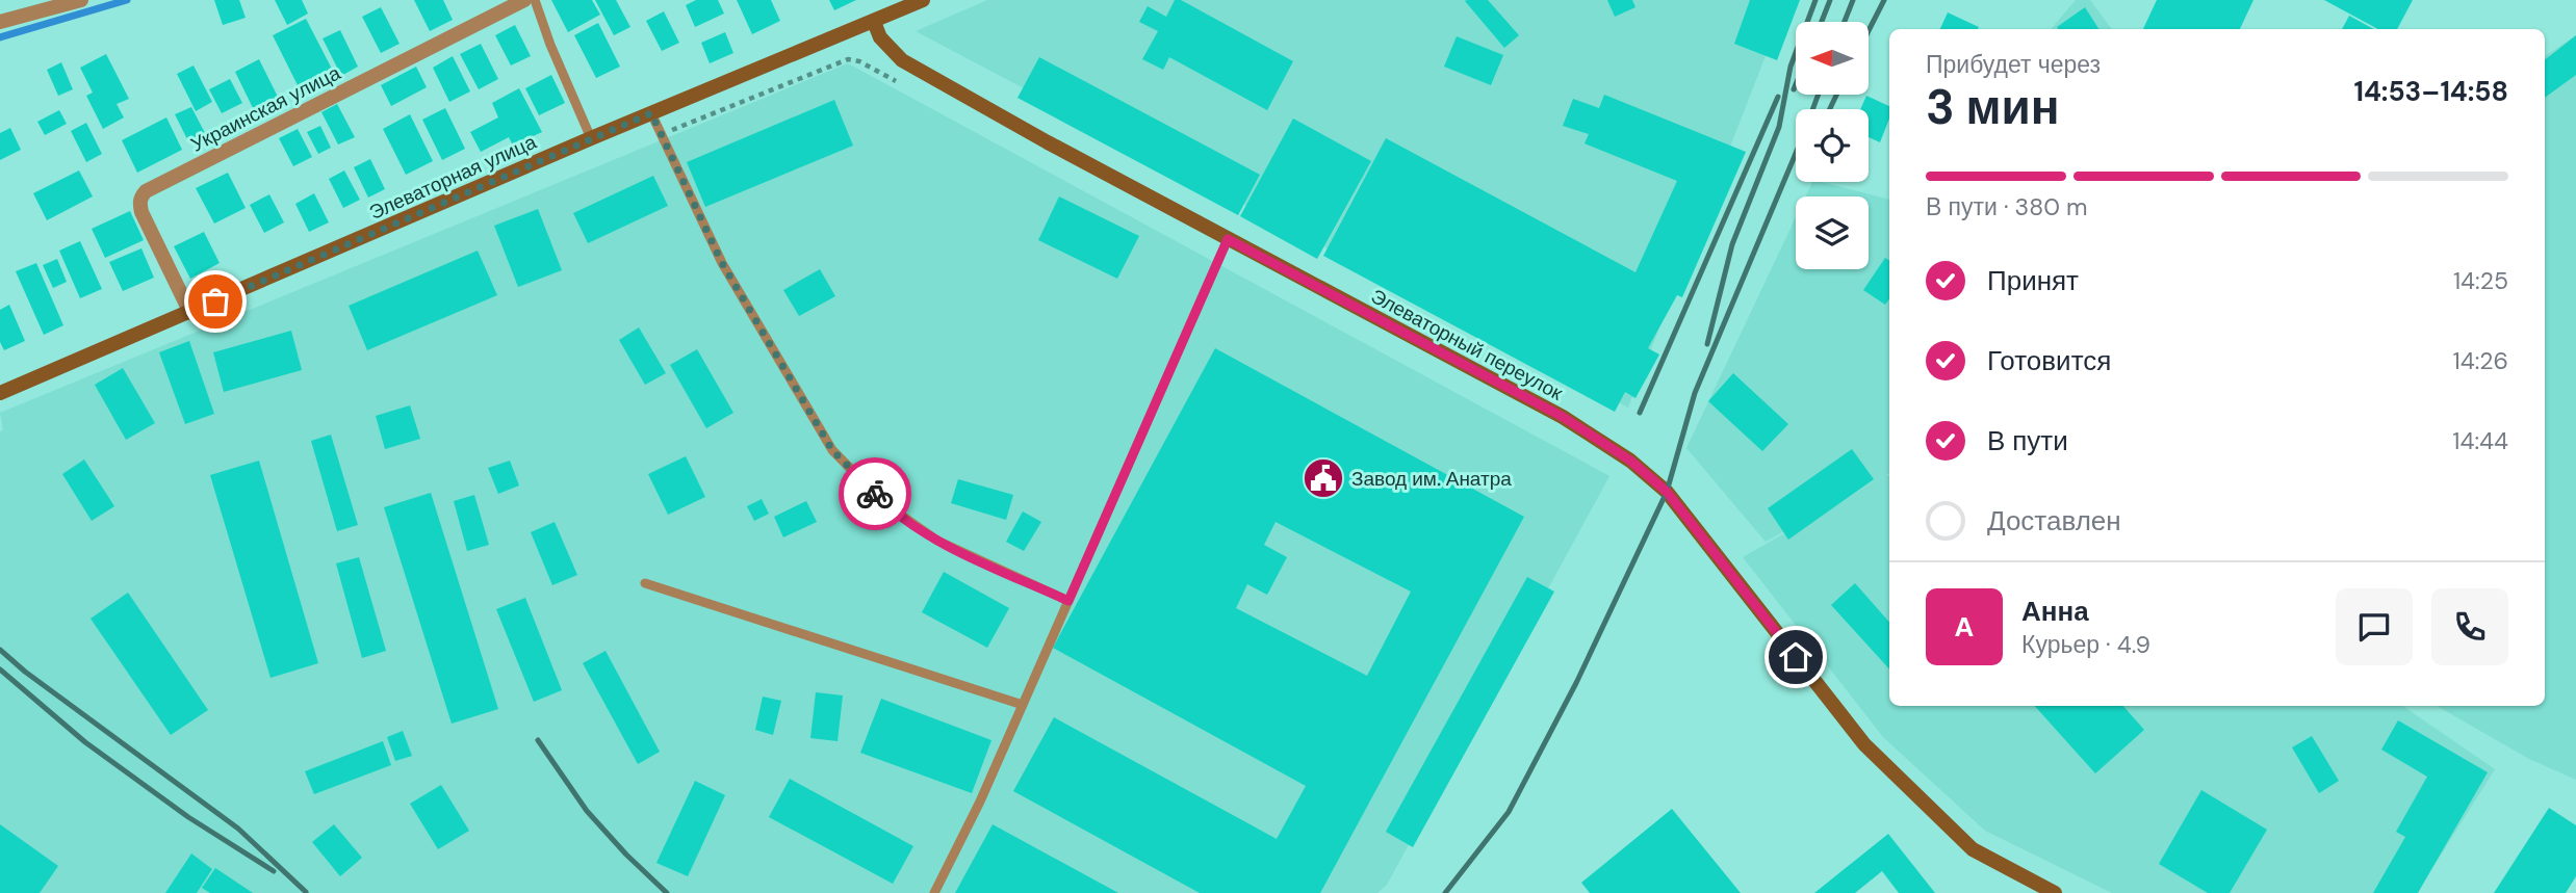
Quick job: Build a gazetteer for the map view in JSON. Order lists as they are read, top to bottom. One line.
{"streets":{"main road":["Элеваторная улица","Элеваторный переулок"],"street":["Украинская улица"]},"crossings":[["Украинская улица","Элеваторная улица"],["Элеваторная улица","Элеваторный переулок"]],"places":{"public building":["Завод им. Анатра"]},"north":"left","page":{"heading":["3 мин","Прибудет через","14:53–14:58"],"panel":["Анна","Курьер · 4.9"],"bar":"В пути · 380 m","list":[["Принят","14:25"],["Готовится","14:26"],["В пути","14:44"],"Доставлен"],"round":"А"}}
